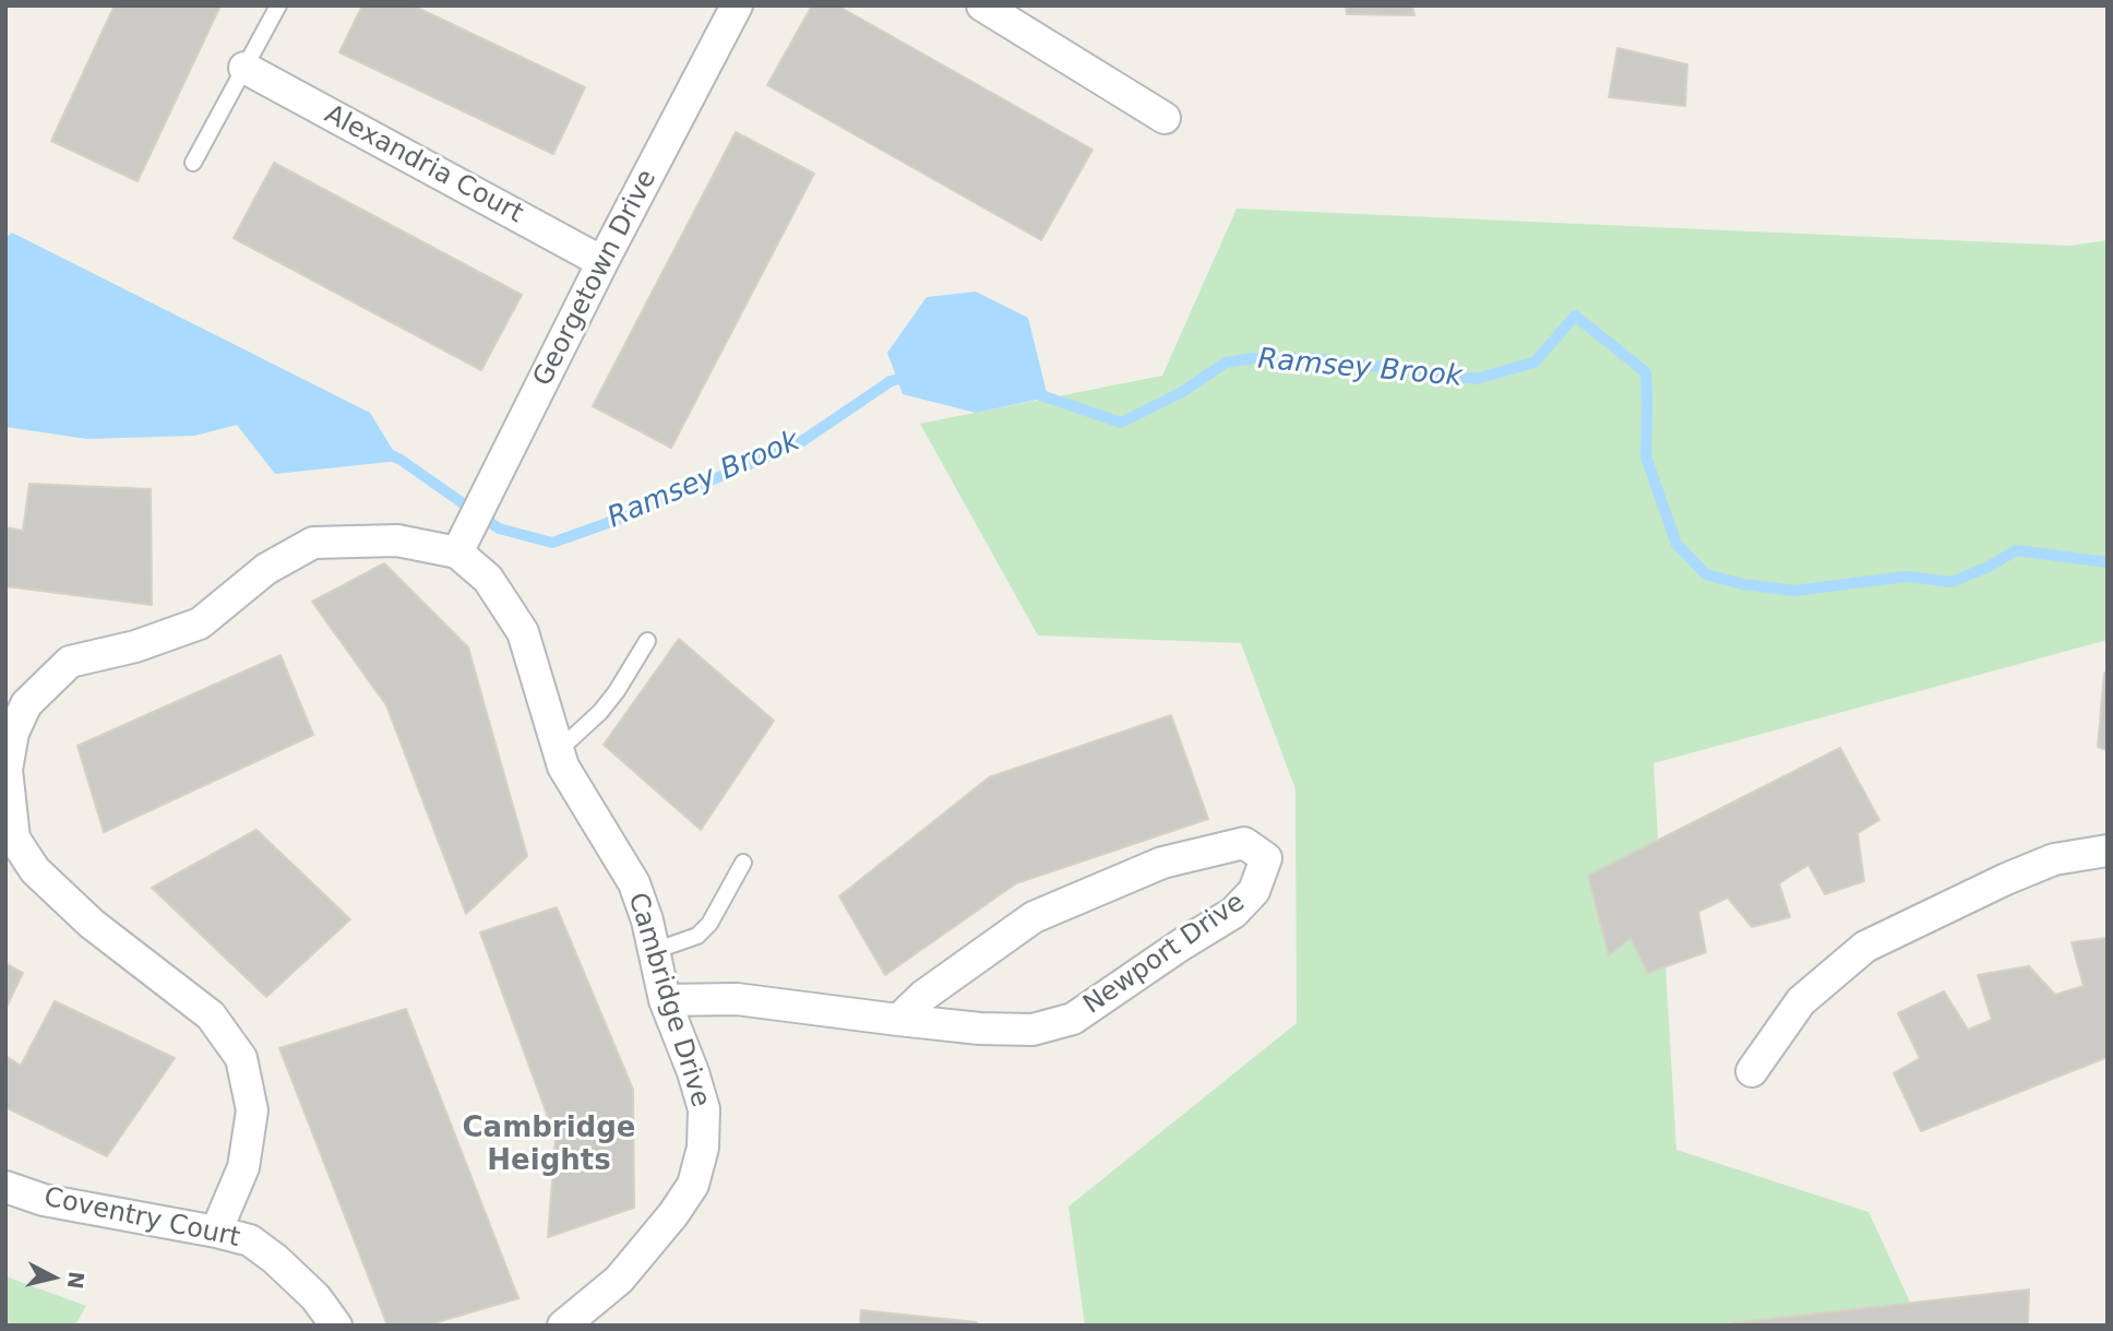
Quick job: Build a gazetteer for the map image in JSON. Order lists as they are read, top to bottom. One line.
{"streets":{"street":["Alexandria Court","Georgetown Drive","Newport Drive","Cambridge Drive","Coventry Court"]},"crossings":[["Alexandria Court","Georgetown Drive"],["Georgetown Drive","Cambridge Drive"],["Newport Drive","Cambridge Drive"],["Cambridge Drive","Coventry Court"]],"districts":["Cambridge Heights"],"water":["Ramsey Brook"],"north":"right"}
